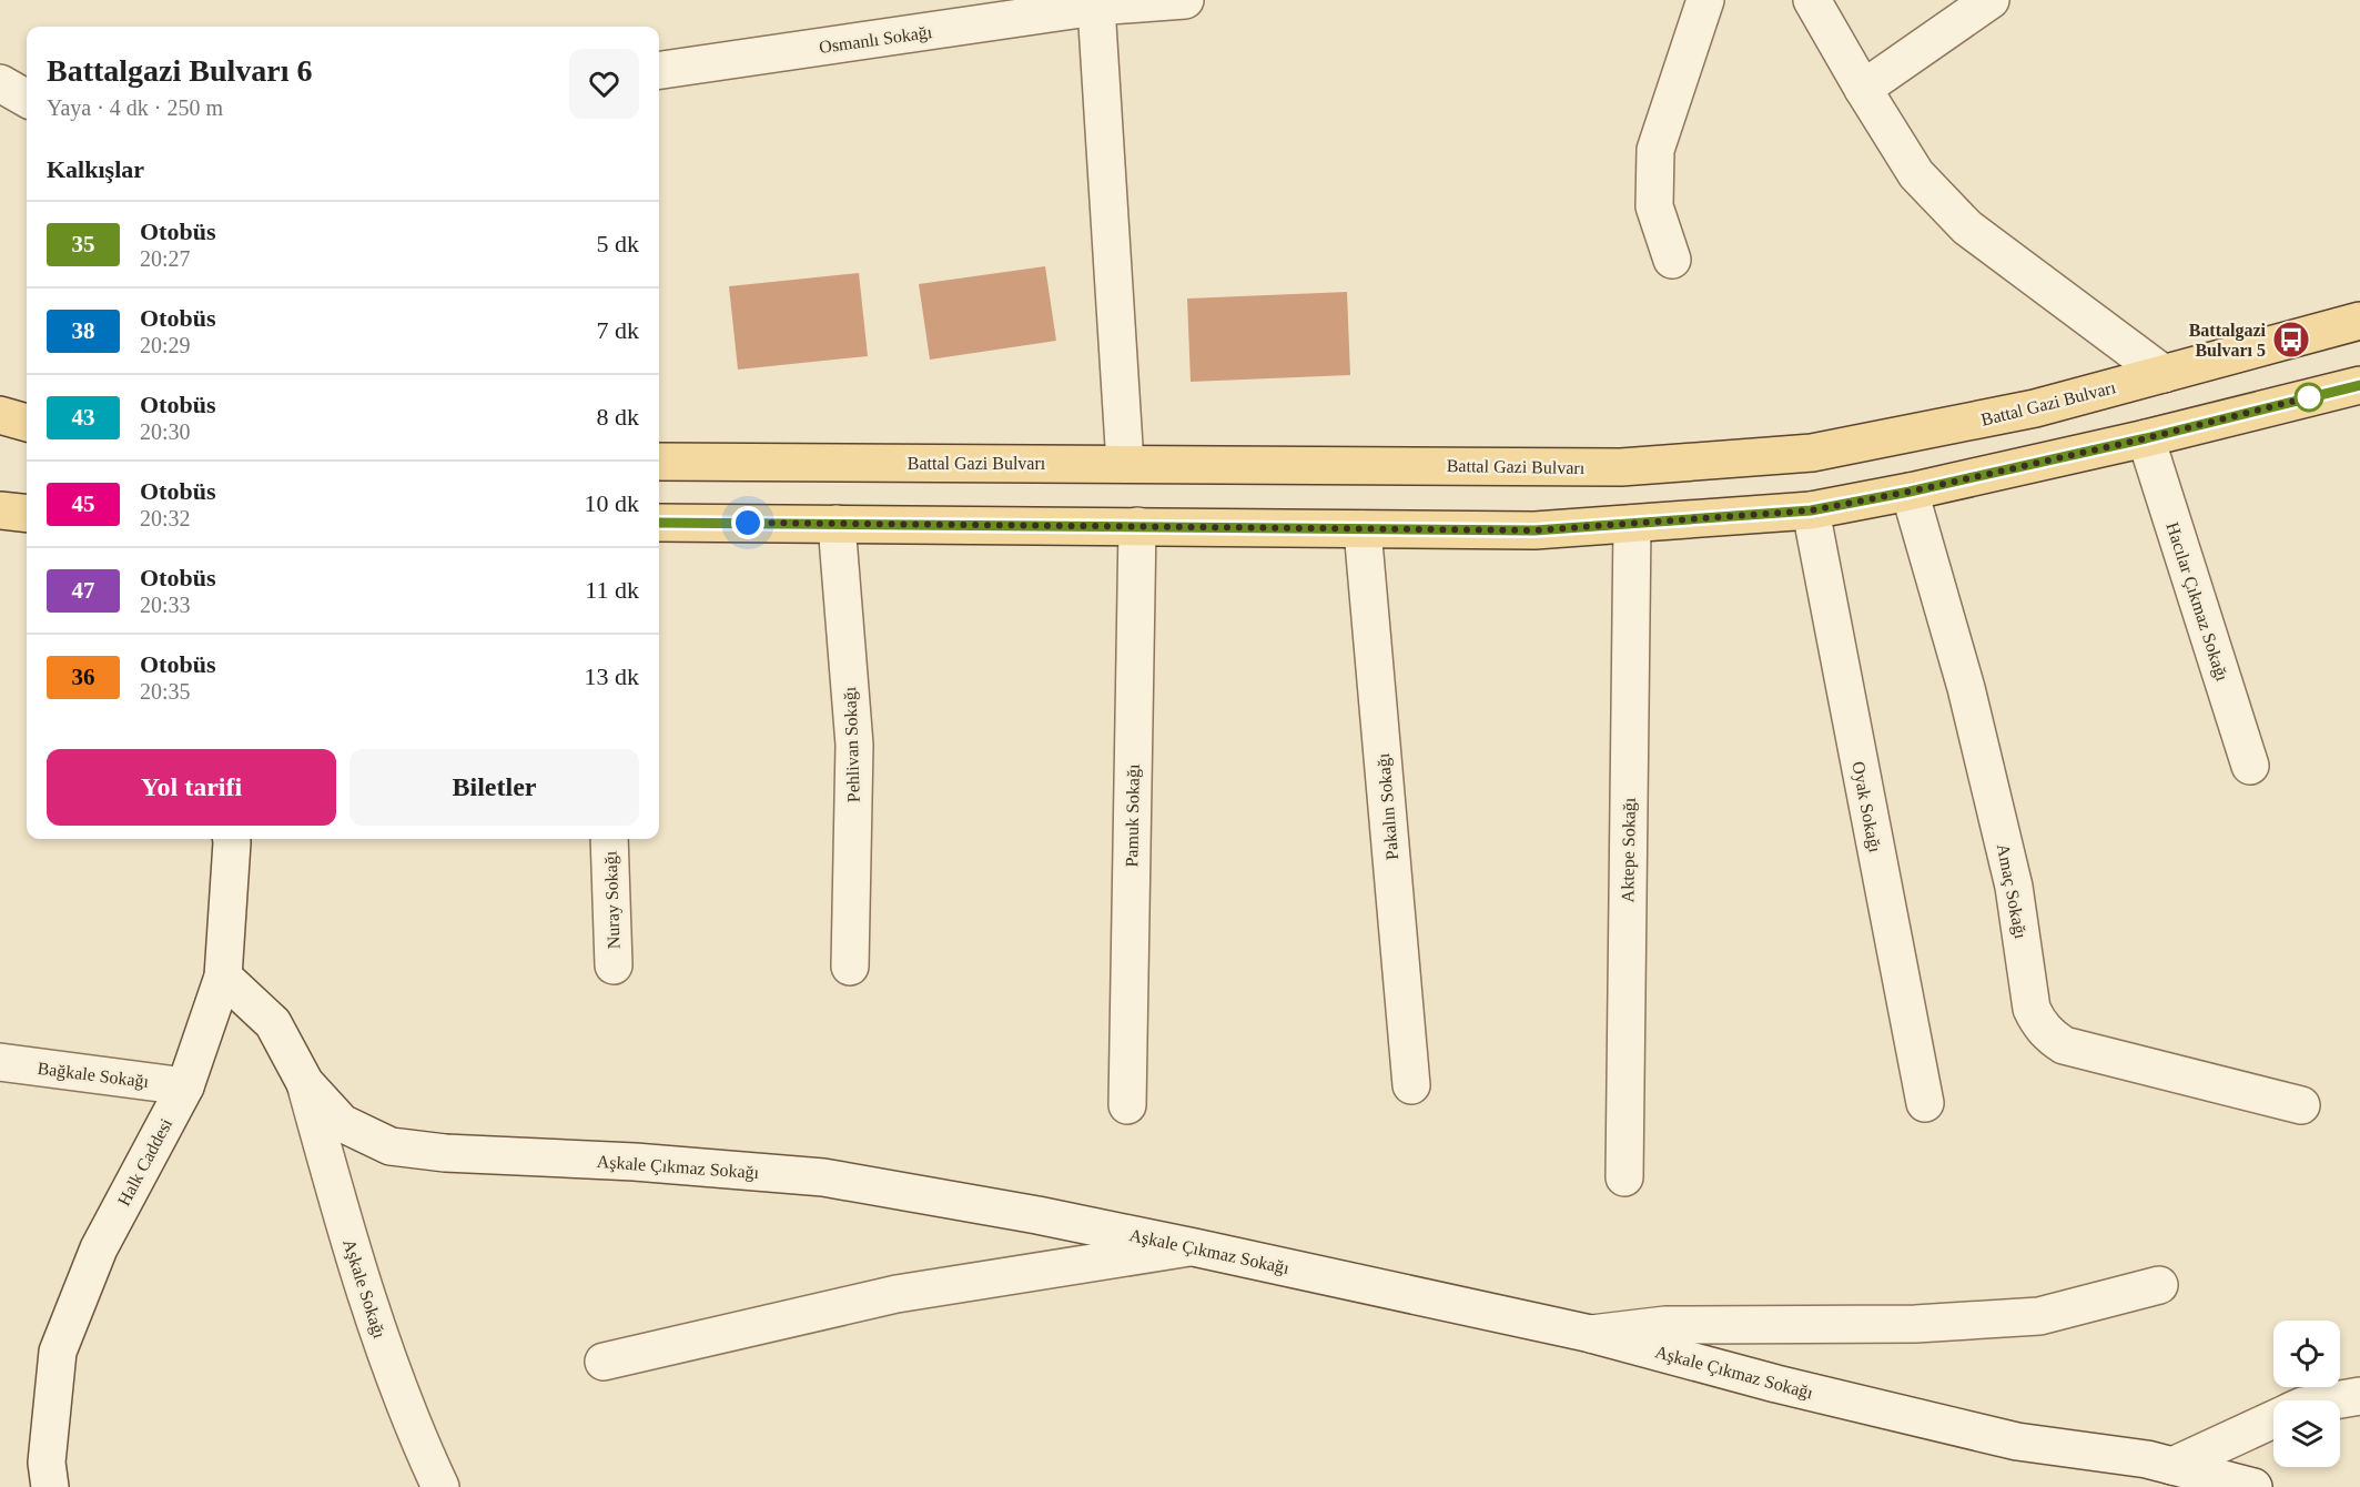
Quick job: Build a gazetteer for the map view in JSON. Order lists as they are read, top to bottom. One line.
{"streets":{"main road":["Battal Gazi Bulvarı"],"street":["Osmanlı Sokağı","Hacılar Çıkmaz Sokağı","Pehlivan Sokağı","Pakalın Sokağı","Oyak Sokağı","Pamuk Sokağı","Aktepe Sokağı","Amaç Sokağı","Nuray Sokağı","Bağkale Sokağı","Halk Caddesi","Aşkale Çıkmaz Sokağı","Aşkale Sokağı"]},"crossings":[["Bağkale Sokağı","Halk Caddesi"],["Halk Caddesi","Aşkale Çıkmaz Sokağı"],["Aşkale Çıkmaz Sokağı","Aşkale Sokağı"]],"places":{"bus stop":["Battalgazi Bulvarı 5"]},"lines":["bus line 35"],"page":{"heading":[["Battalgazi Bulvarı 6","Yaya · 4 dk · 250 m"],"Kalkışlar"],"list":[{"mark":"35","name":"Otobüs","note":"20:27","value":"5 dk"},{"mark":"38","name":"Otobüs","note":"20:29","value":"7 dk"},{"mark":"43","name":"Otobüs","note":"20:30","value":"8 dk"},{"mark":"45","name":"Otobüs","note":"20:32","value":"10 dk"},{"mark":"47","name":"Otobüs","note":"20:33","value":"11 dk"},{"mark":"36","name":"Otobüs","note":"20:35","value":"13 dk"}],"buttons":["Yol tarifi","Biletler"]}}
